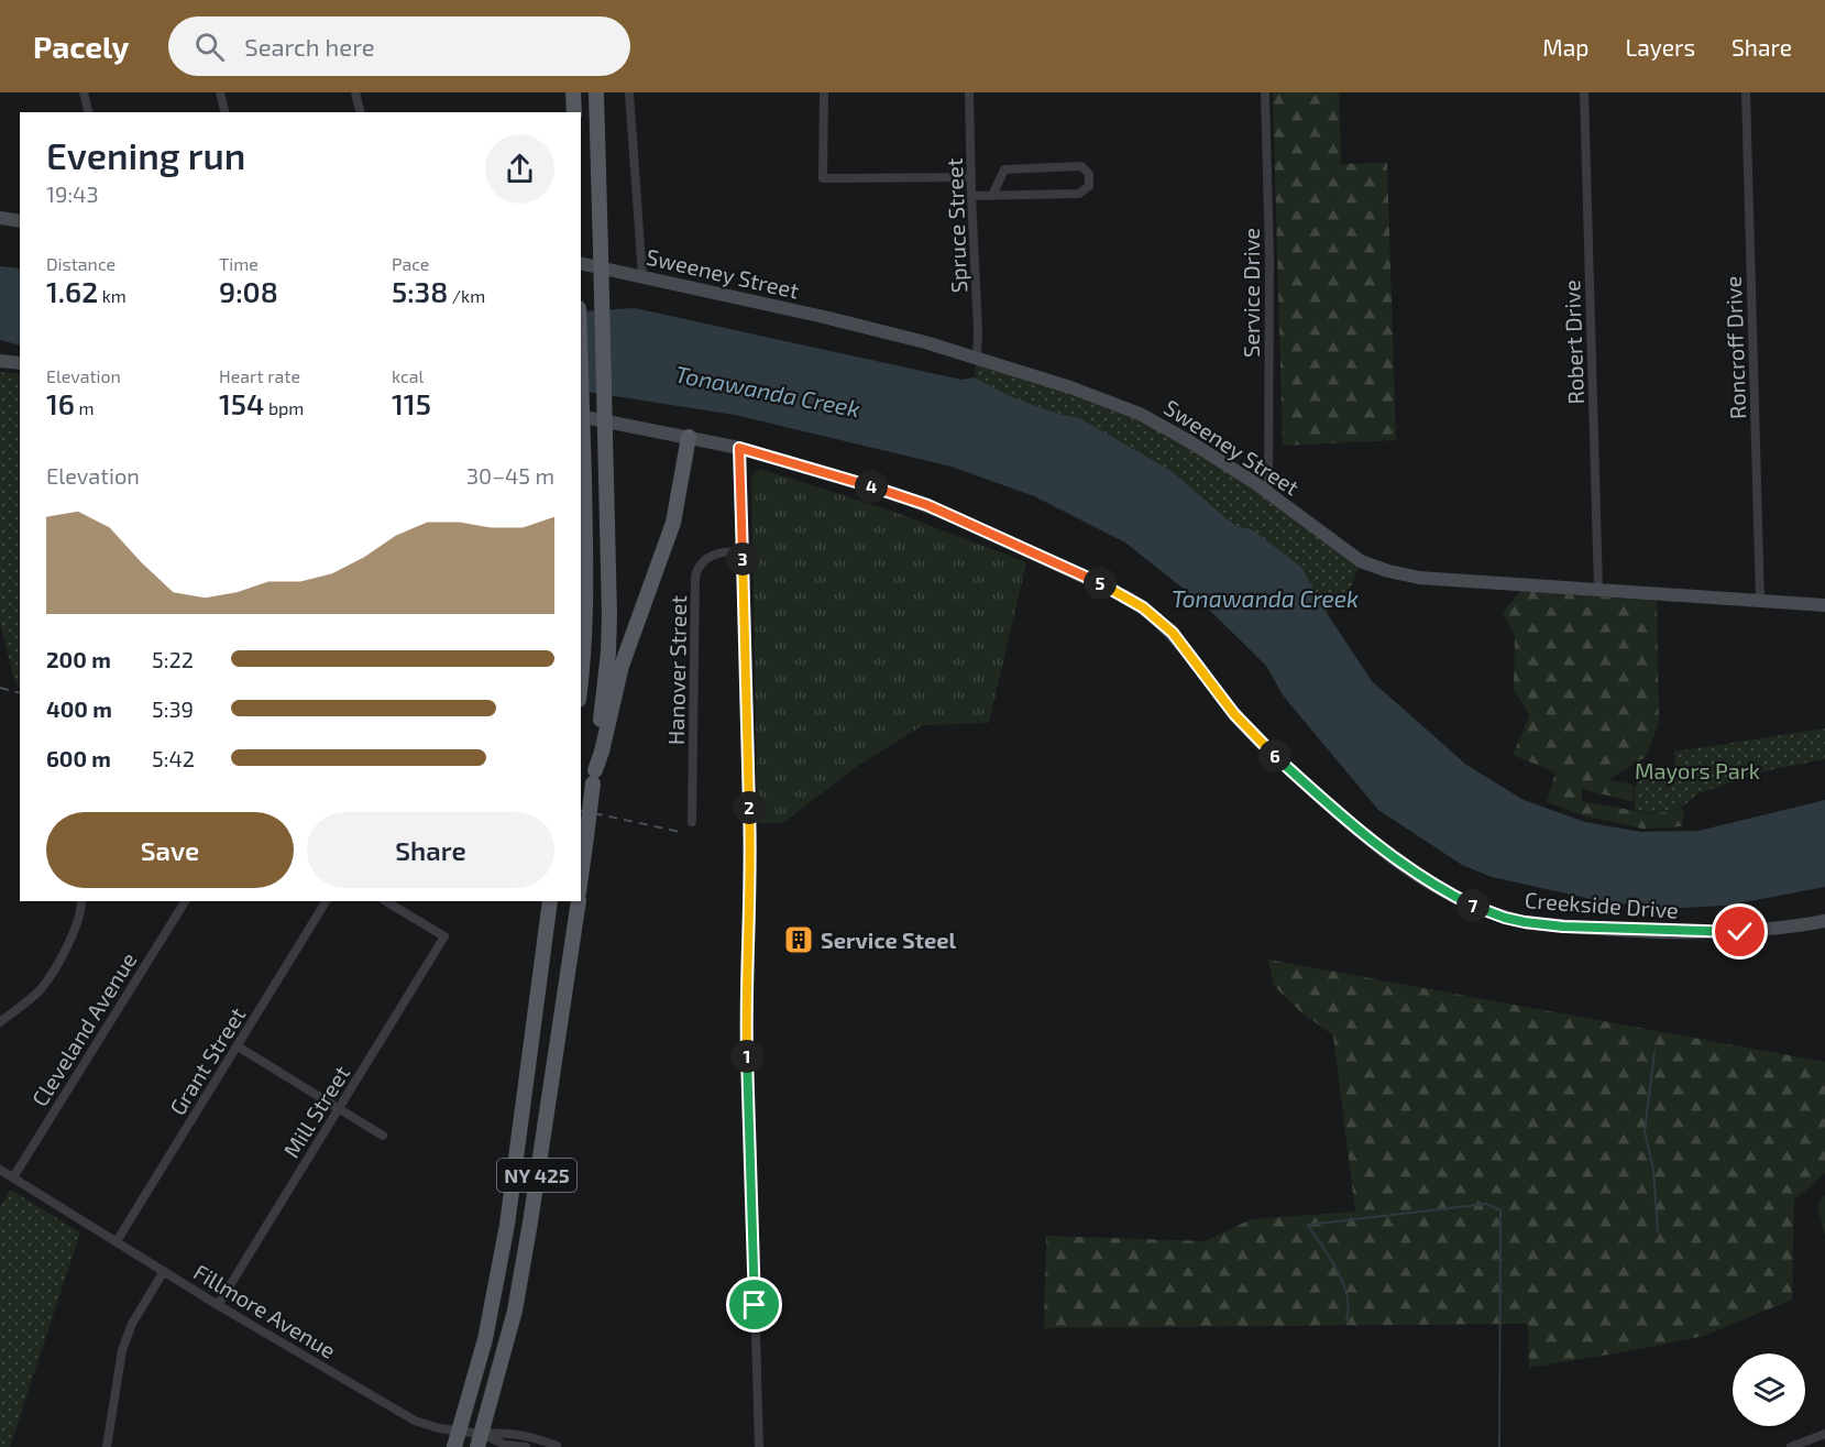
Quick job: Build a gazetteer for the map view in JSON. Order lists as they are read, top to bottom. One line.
{"streets":{"main road":["NY 425"],"street":["Spruce Street","Sweeney Street","Service Drive","Robert Drive","Roncroff Drive","Hanover Street","Creekside Drive","Cleveland Avenue","Grant Street","Mill Street","Fillmore Avenue"]},"crossings":[["Spruce Street","Sweeney Street"],["Sweeney Street","Service Drive"],["Sweeney Street","Robert Drive"],["Sweeney Street","Roncroff Drive"],["Cleveland Avenue","Fillmore Avenue"],["Grant Street","Fillmore Avenue"],["Mill Street","Fillmore Avenue"],["NY 425","Fillmore Avenue"]],"water":["Tonawanda Creek"],"parks":["Mayors Park"],"places":{"building":["Service Steel"]},"page":{"header":"Pacely","search":"Search here","nav":["Map","Layers","Share"],"heading":["Evening run","19:43"],"stats":[["Distance","1.62 km"],["Time","9:08"],["Pace","5:38 /km"],["Elevation","16 m"],["Heart rate","154 bpm"],["kcal","115"]],"chart":["Elevation","30–45 m"],"pins":["4","3","5","6","2","7","1"],"list":[{"name":"200 m","note":"5:22"},{"name":"400 m","note":"5:39"},{"name":"600 m","note":"5:42"}],"buttons":["Save","Share"]}}
